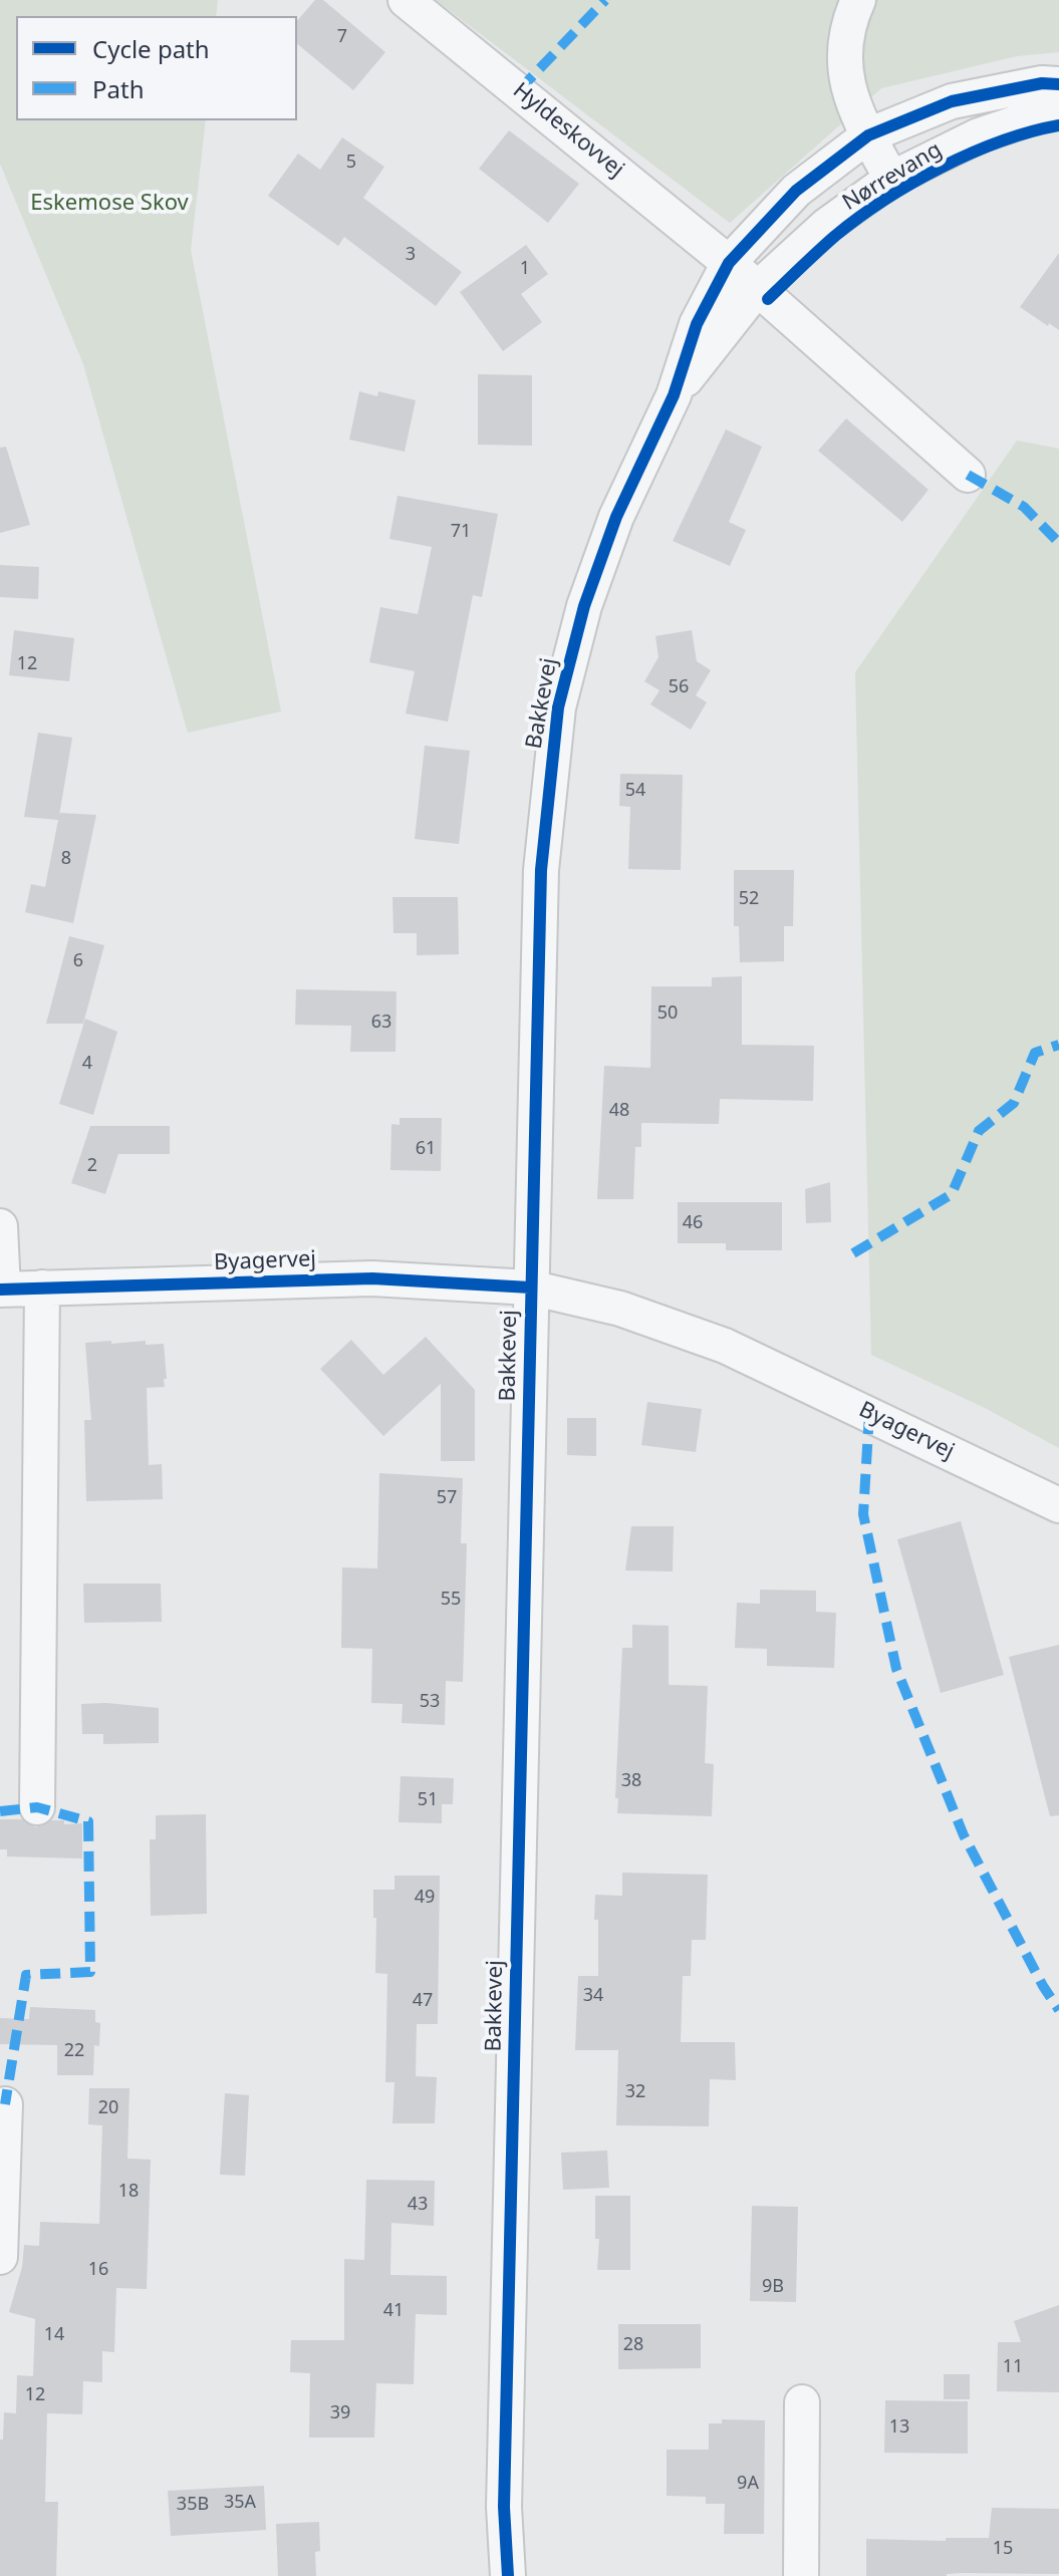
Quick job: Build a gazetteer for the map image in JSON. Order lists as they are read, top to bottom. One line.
{"streets":{"street":["Hyldeskovvej","Nørrevang","Bakkevej","Byagervej"]},"crossings":[["Hyldeskovvej","Bakkevej"],["Nørrevang","Bakkevej"],["Bakkevej","Byagervej"]],"parks":["Eskemose Skov"],"house_numbers":["7","5","3","1","71","12","56","54","8","52","6","50","63","4","48","61","2","46","57","55","53","38","51","49","34","47","22","32","20","18","43","16","9B","41","14","28","11","12","39","13","9A","35A","35B","15"],"legend":["Cycle path","Path"]}
